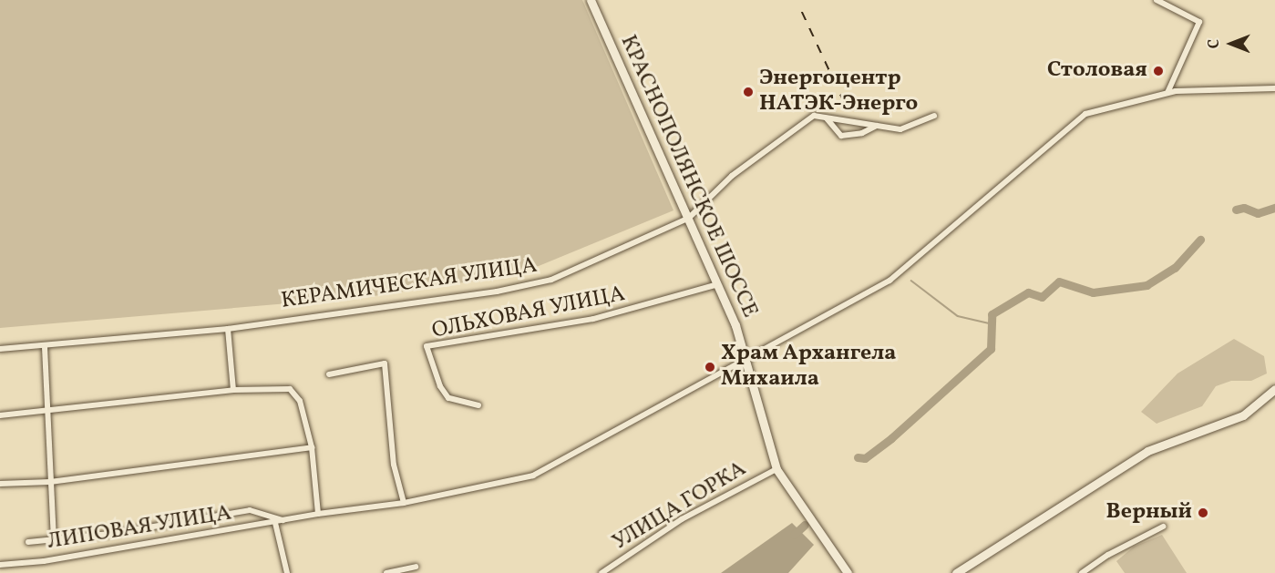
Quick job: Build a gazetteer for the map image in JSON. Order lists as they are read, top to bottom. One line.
{"streets":{"main road":["КРАСНОПОЛЯНСКОЕ ШОССЕ"],"street":["КЕРАМИЧЕСКАЯ УЛИЦА","ОЛЬХОВАЯ УЛИЦА","УЛИЦА ГОРКА","ЛИПОВАЯ УЛИЦА"]},"crossings":[["КРАСНОПОЛЯНСКОЕ ШОССЕ","КЕРАМИЧЕСКАЯ УЛИЦА"],["КРАСНОПОЛЯНСКОЕ ШОССЕ","ОЛЬХОВАЯ УЛИЦА"],["КРАСНОПОЛЯНСКОЕ ШОССЕ","УЛИЦА ГОРКА"],["КРАСНОПОЛЯНСКОЕ ШОССЕ","ЛИПОВАЯ УЛИЦА"]],"places":["Столовая","Энергоцентр НАТЭК-Энерго","Храм Архангела Михаила","Верный"],"north":"left"}
